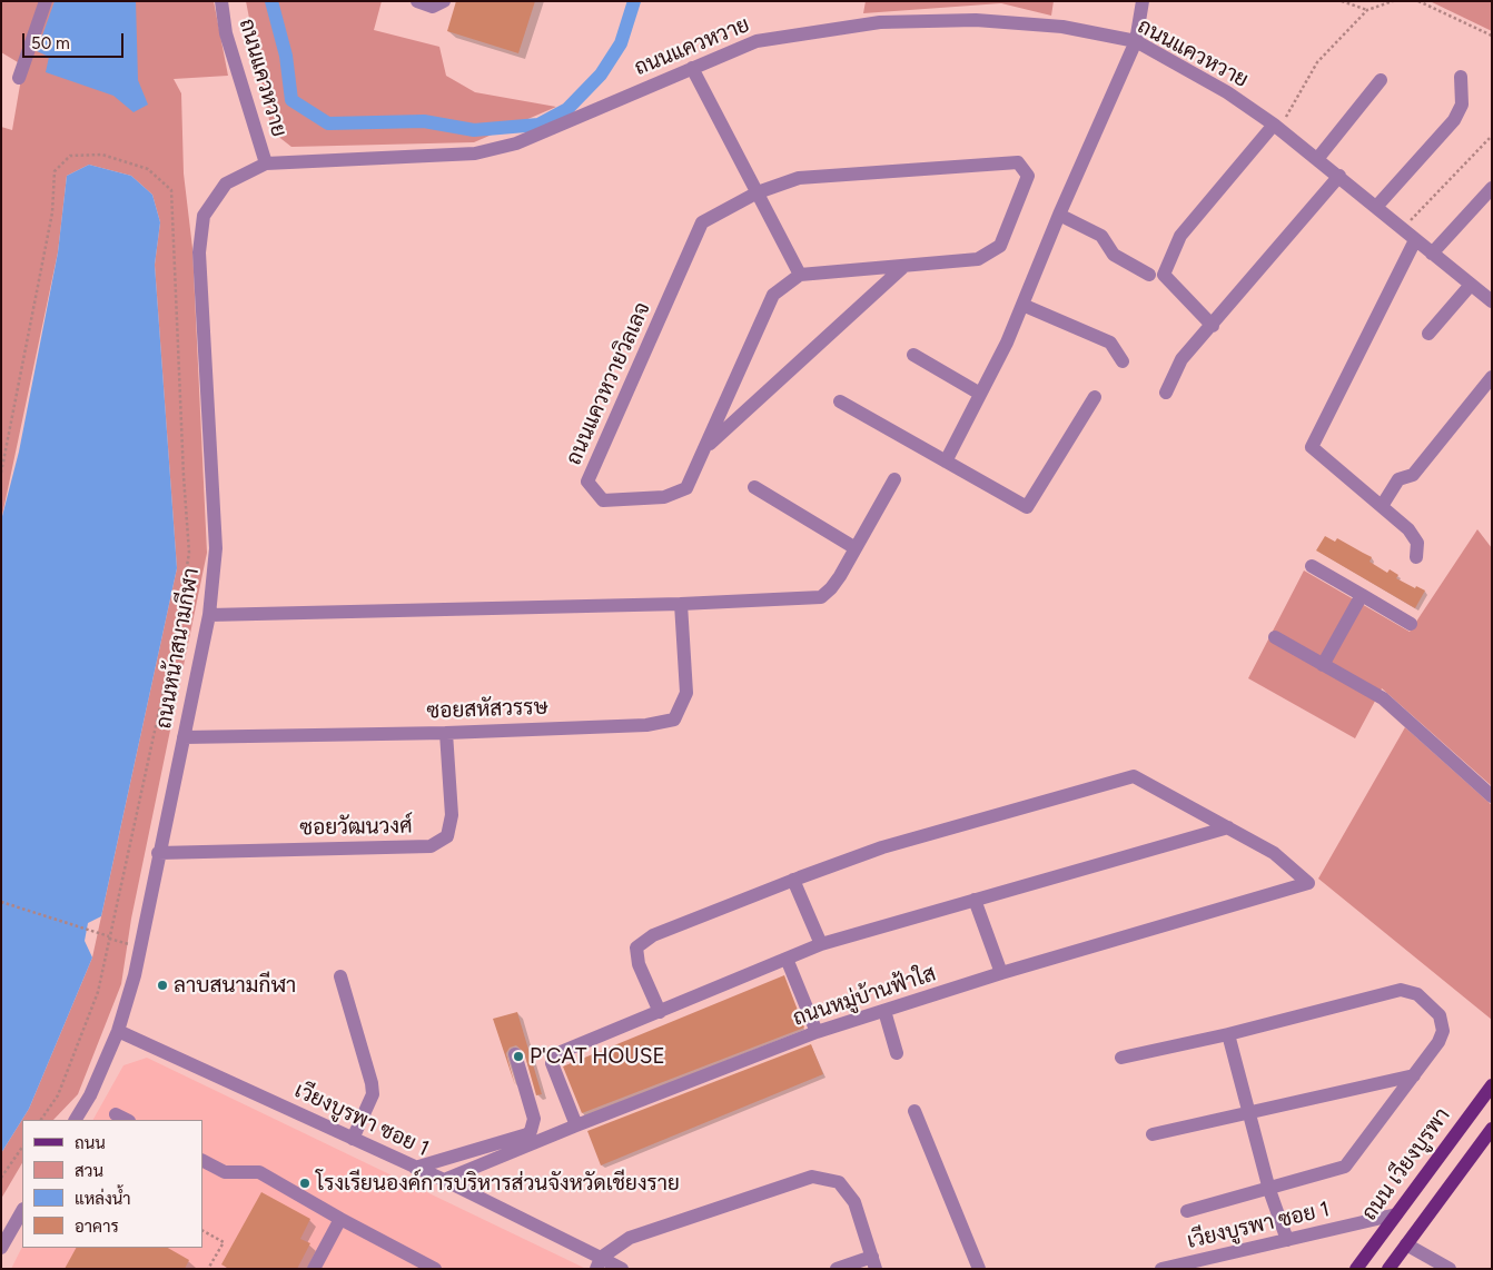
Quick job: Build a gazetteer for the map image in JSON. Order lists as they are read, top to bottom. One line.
{"streets":{"main road":["ถนน เวียงบูรพา"],"street":["ถนนแควหวาย","ถนนแควหวายวิลเลจ","ถนนหน้าสนามกีฬา","ซอยสหัสวรรษ","ซอยวัฒนวงศ์","ถนนหมู่บ้านฟ้าใส","เวียงบูรพา ซอย 1"]},"crossings":[["ถนนแควหวาย","ถนนหน้าสนามกีฬา"],["ถนนหน้าสนามกีฬา","ซอยสหัสวรรษ"],["ถนนหน้าสนามกีฬา","ซอยวัฒนวงศ์"],["ถนนหน้าสนามกีฬา","เวียงบูรพา ซอย 1"],["ซอยสหัสวรรษ","ซอยวัฒนวงศ์"],["ถนนหมู่บ้านฟ้าใส","เวียงบูรพา ซอย 1"],["เวียงบูรพา ซอย 1","ถนน เวียงบูรพา"]],"places":["ลาบสนามกีฬา","P'CAT HOUSE","โรงเรียนองค์การบริหารส่วนจังหวัดเชียงราย"],"legend":["ถนน","สวน","แหล่งน้ำ","อาคาร"],"scale_bar":"50 m"}
